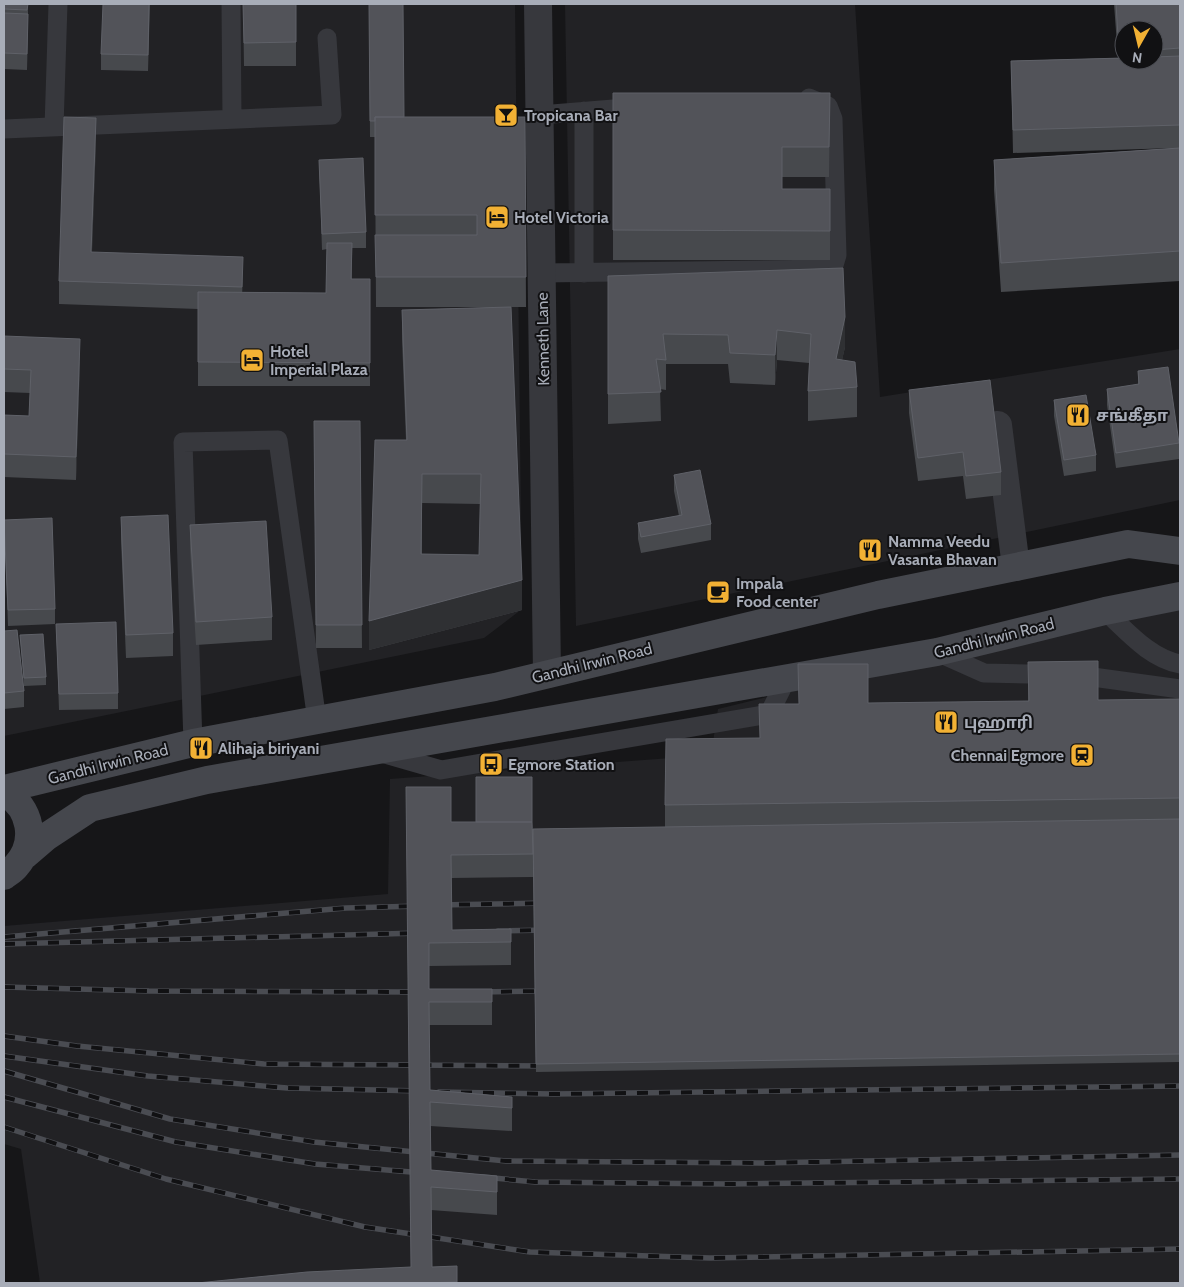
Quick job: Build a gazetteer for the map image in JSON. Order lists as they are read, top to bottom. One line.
{"streets":{"main road":["Gandhi Irwin Road"],"street":["Kenneth Lane"]},"crossings":[["Kenneth Lane","Gandhi Irwin Road"]],"places":{"bar":["Tropicana Bar"],"hotel":["Hotel Victoria","Hotel Imperial Plaza"],"restaurant":["சங்கீதா","Namma Veedu Vasanta Bhavan","புஹாரி","Alihaja biriyani"],"cafe":["Impala Food center"],"station":["Chennai Egmore"],"bus stop":["Egmore Station"]},"north":"bottom"}
